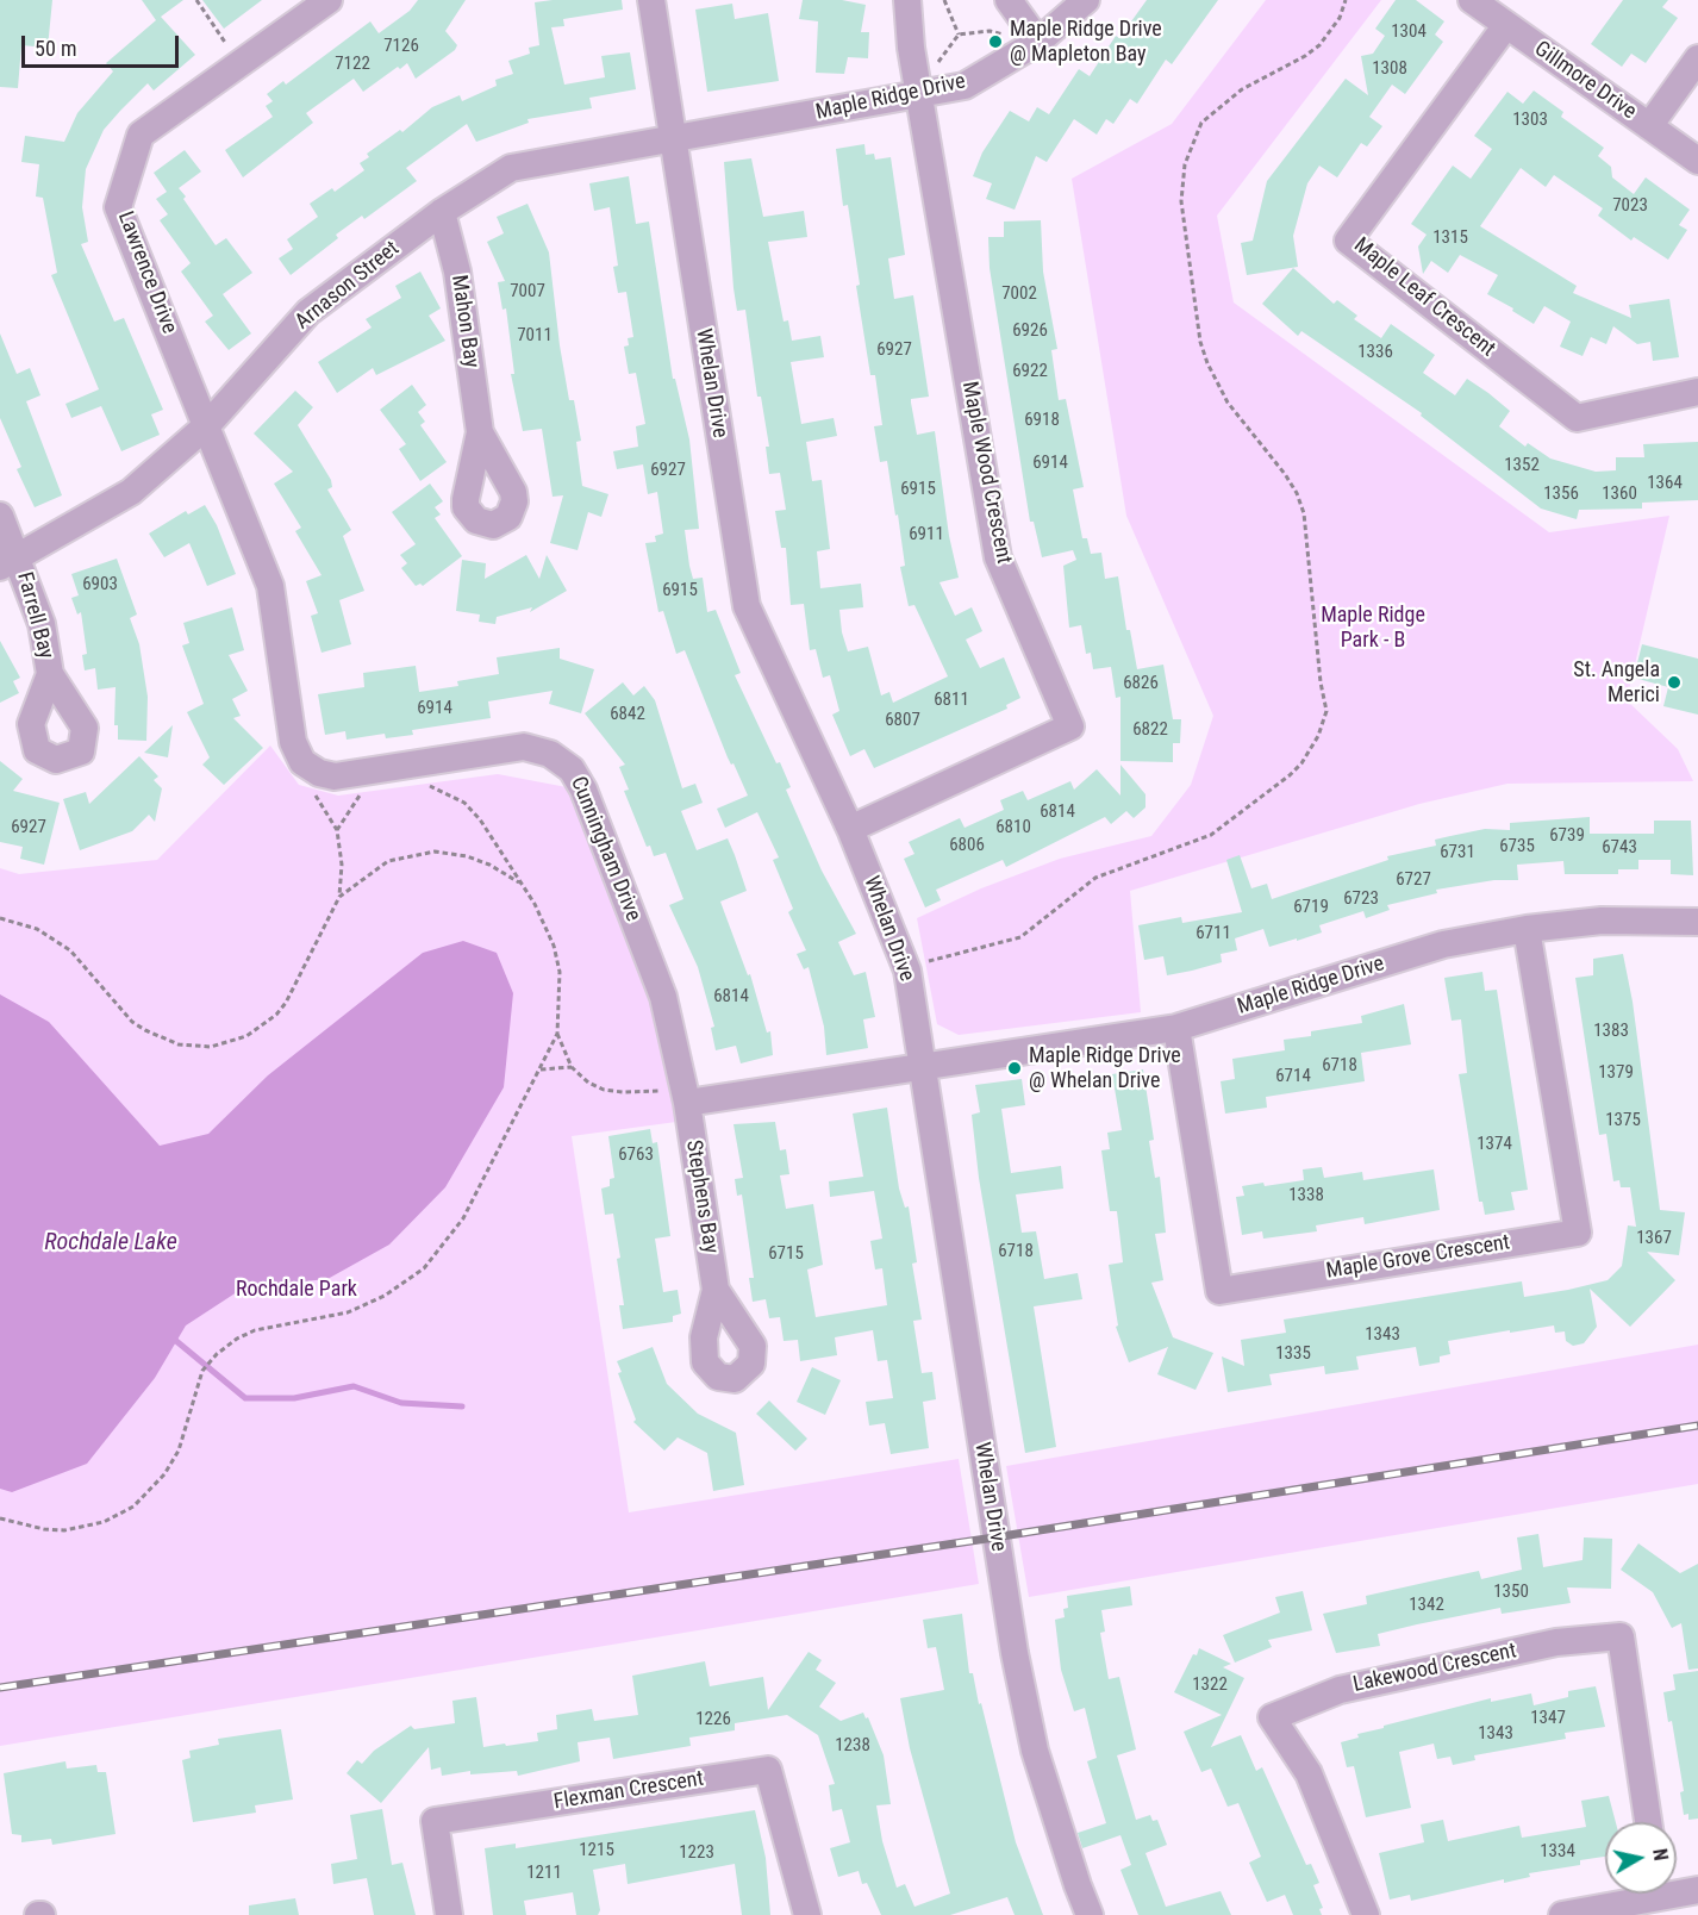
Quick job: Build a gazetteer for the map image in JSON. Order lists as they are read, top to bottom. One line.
{"streets":{"street":["Gillmore Drive","Maple Ridge Drive","Lawrence Drive","Arnason Street","Maple Leaf Crescent","Mahon Bay","Whelan Drive","Maple Wood Crescent","Farrell Bay","Cunningham Drive","Stephens Bay","Maple Grove Crescent","Lakewood Crescent","Flexman Crescent"]},"crossings":[["Gillmore Drive","Maple Leaf Crescent"],["Maple Ridge Drive","Arnason Street"],["Maple Ridge Drive","Whelan Drive"],["Maple Ridge Drive","Maple Wood Crescent"],["Maple Ridge Drive","Maple Grove Crescent"],["Lawrence Drive","Arnason Street"],["Arnason Street","Mahon Bay"],["Arnason Street","Whelan Drive"],["Arnason Street","Farrell Bay"],["Whelan Drive","Maple Wood Crescent"],["Cunningham Drive","Stephens Bay"]],"water":["Rochdale Lake"],"parks":["Maple Ridge Park - B","Rochdale Park"],"places":["Maple Ridge Drive @ Mapleton Bay","St. Angela Merici","Maple Ridge Drive @ Whelan Drive"],"house_numbers":["1304","7126","7122","1308","1303","7023","1315","7007","7002","6926","7011","6927","1336","6922","6918","6914","1352","6927","1364","6915","1356","1360","6911","6903","6915","6826","6811","6914","6842","6807","6822","6814","6927","6810","6739","6806","6735","6743","6731","6727","6723","6719","6711","6814","1383","6718","1379","6714","1375","1374","6763","1338","1367","6718","6715","1343","1335","1350","1342","1322","1347","1226","1343","1238","1215","1334","1223","1211"],"scale_bar":"50 m","north":"right"}
